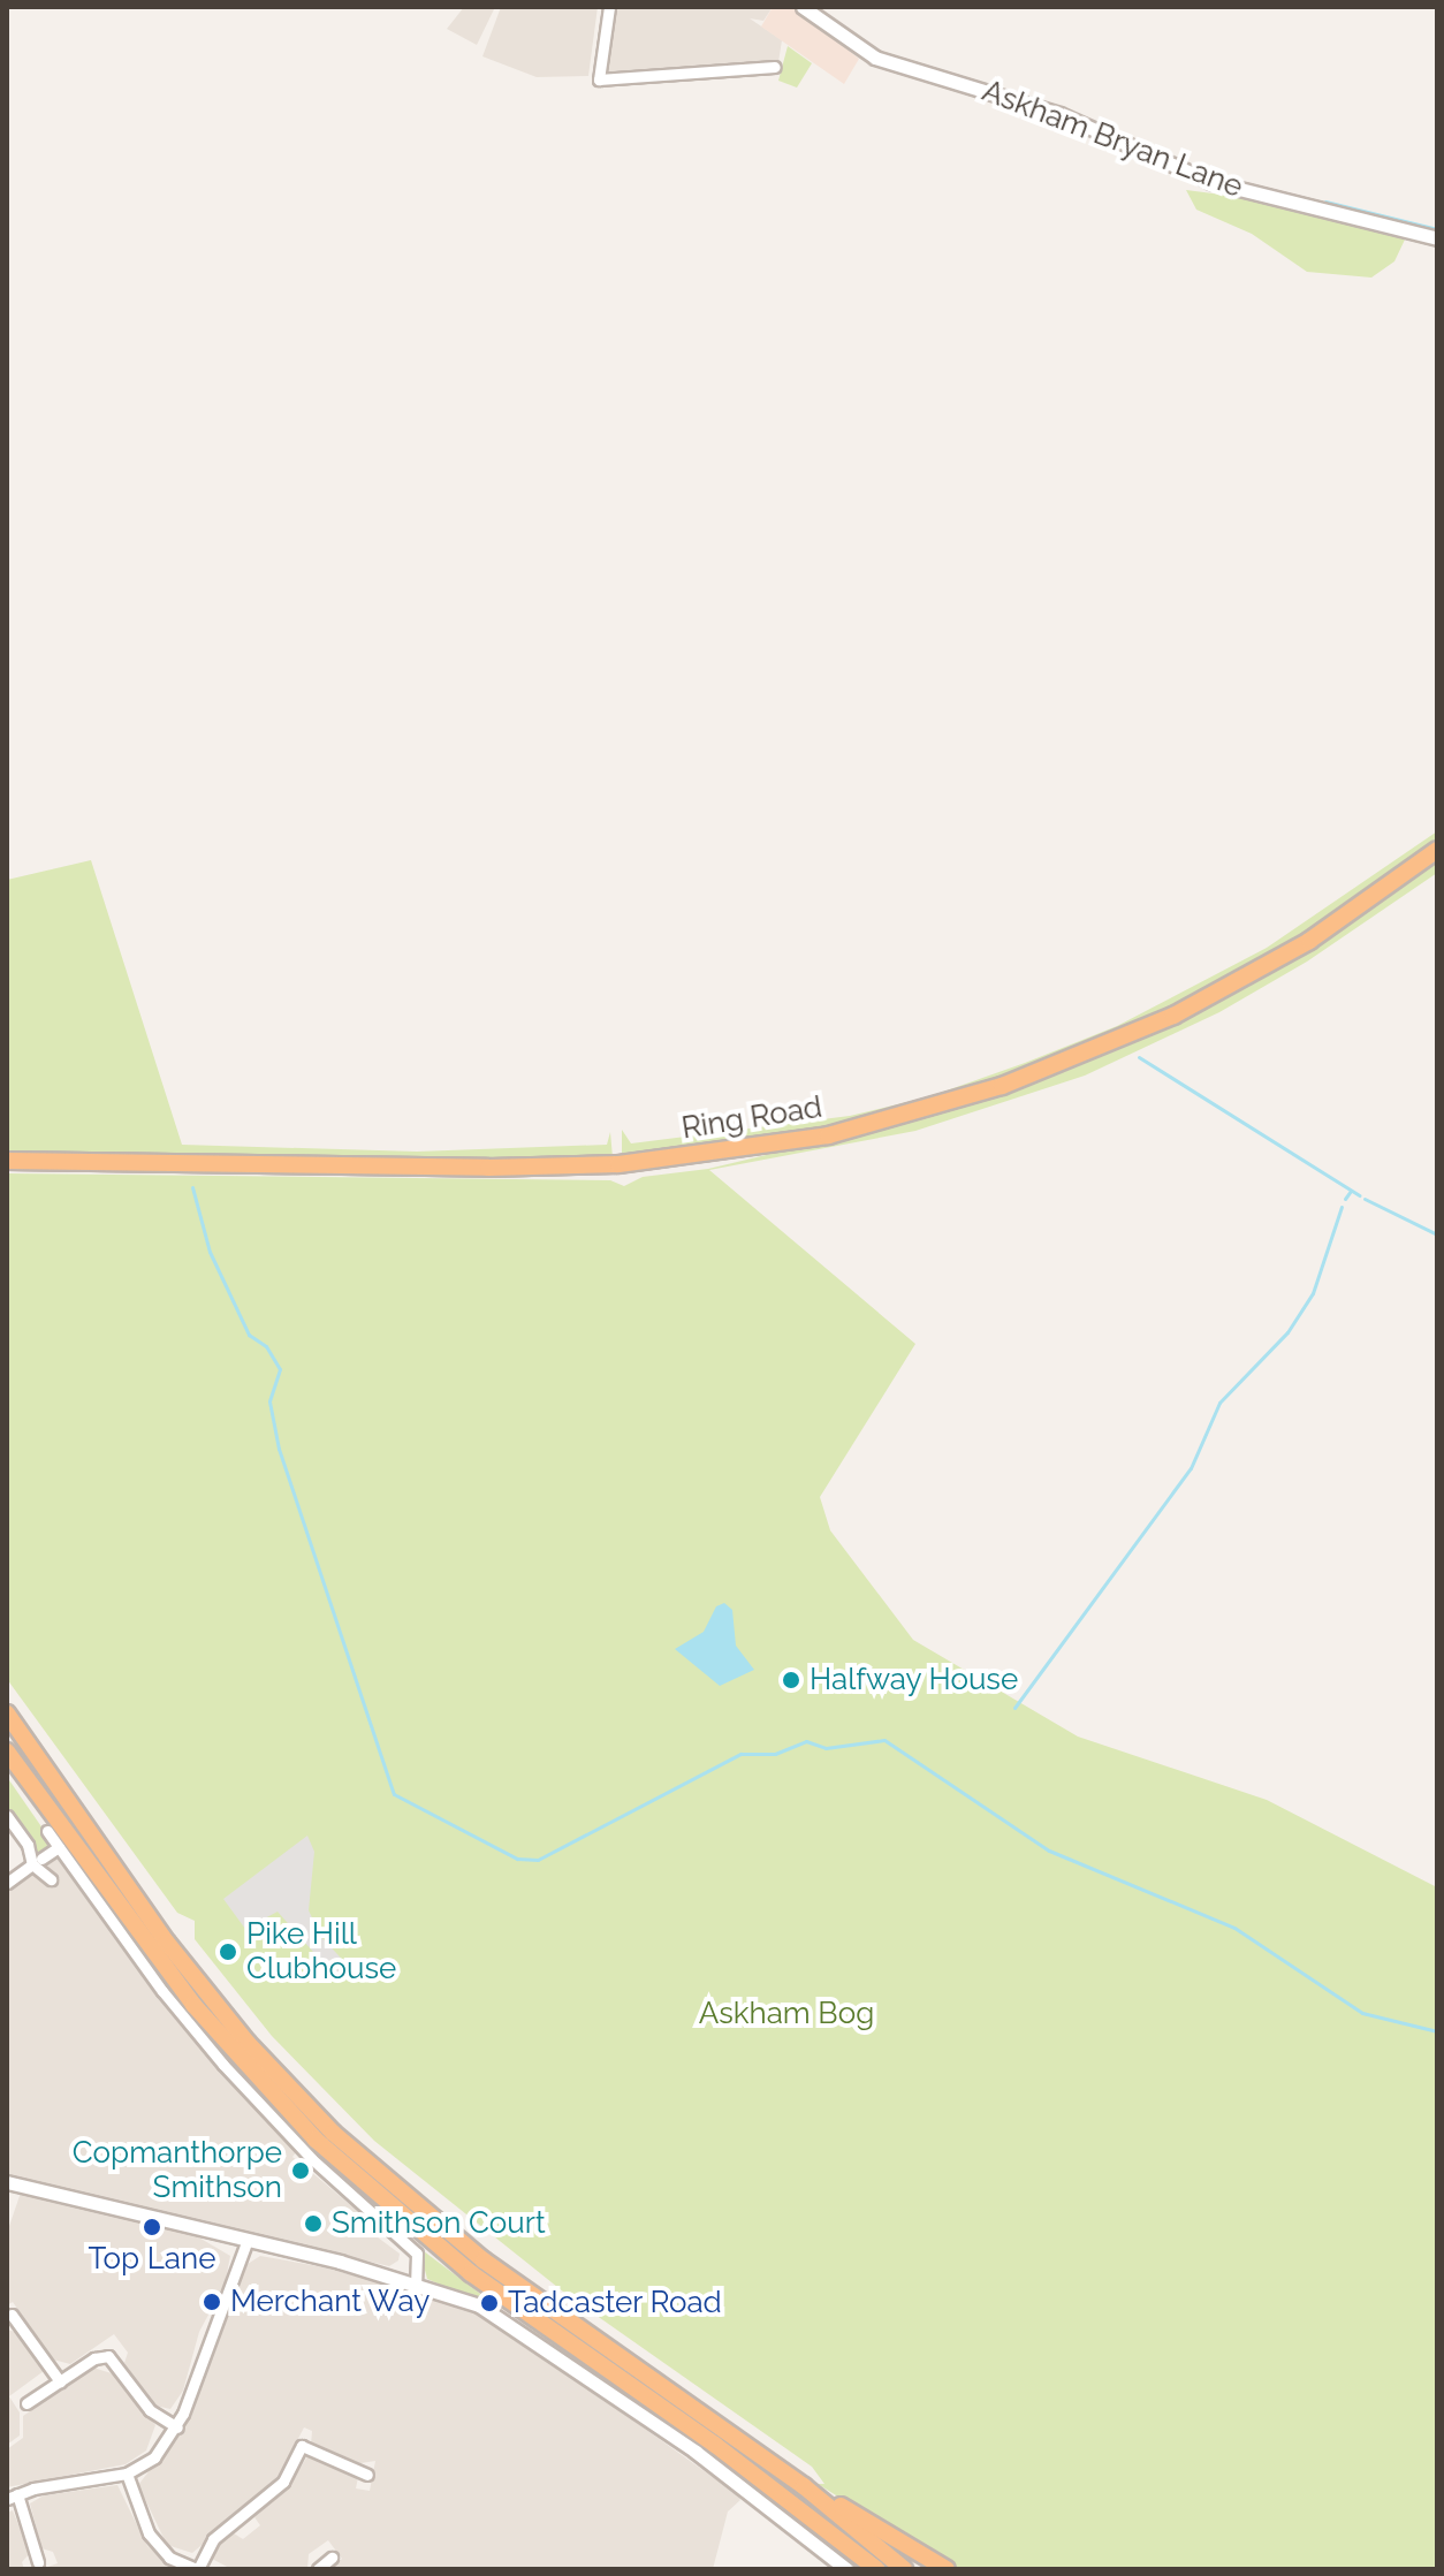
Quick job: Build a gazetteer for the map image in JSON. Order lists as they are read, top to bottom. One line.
{"streets":{"highway":["Ring Road"],"street":["Askham Bryan Lane"]},"parks":["Askham Bog"],"places":["Halfway House","Pike Hill Clubhouse","Copmanthorpe Smithson","Smithson Court","Top Lane","Merchant Way","Tadcaster Road"]}
